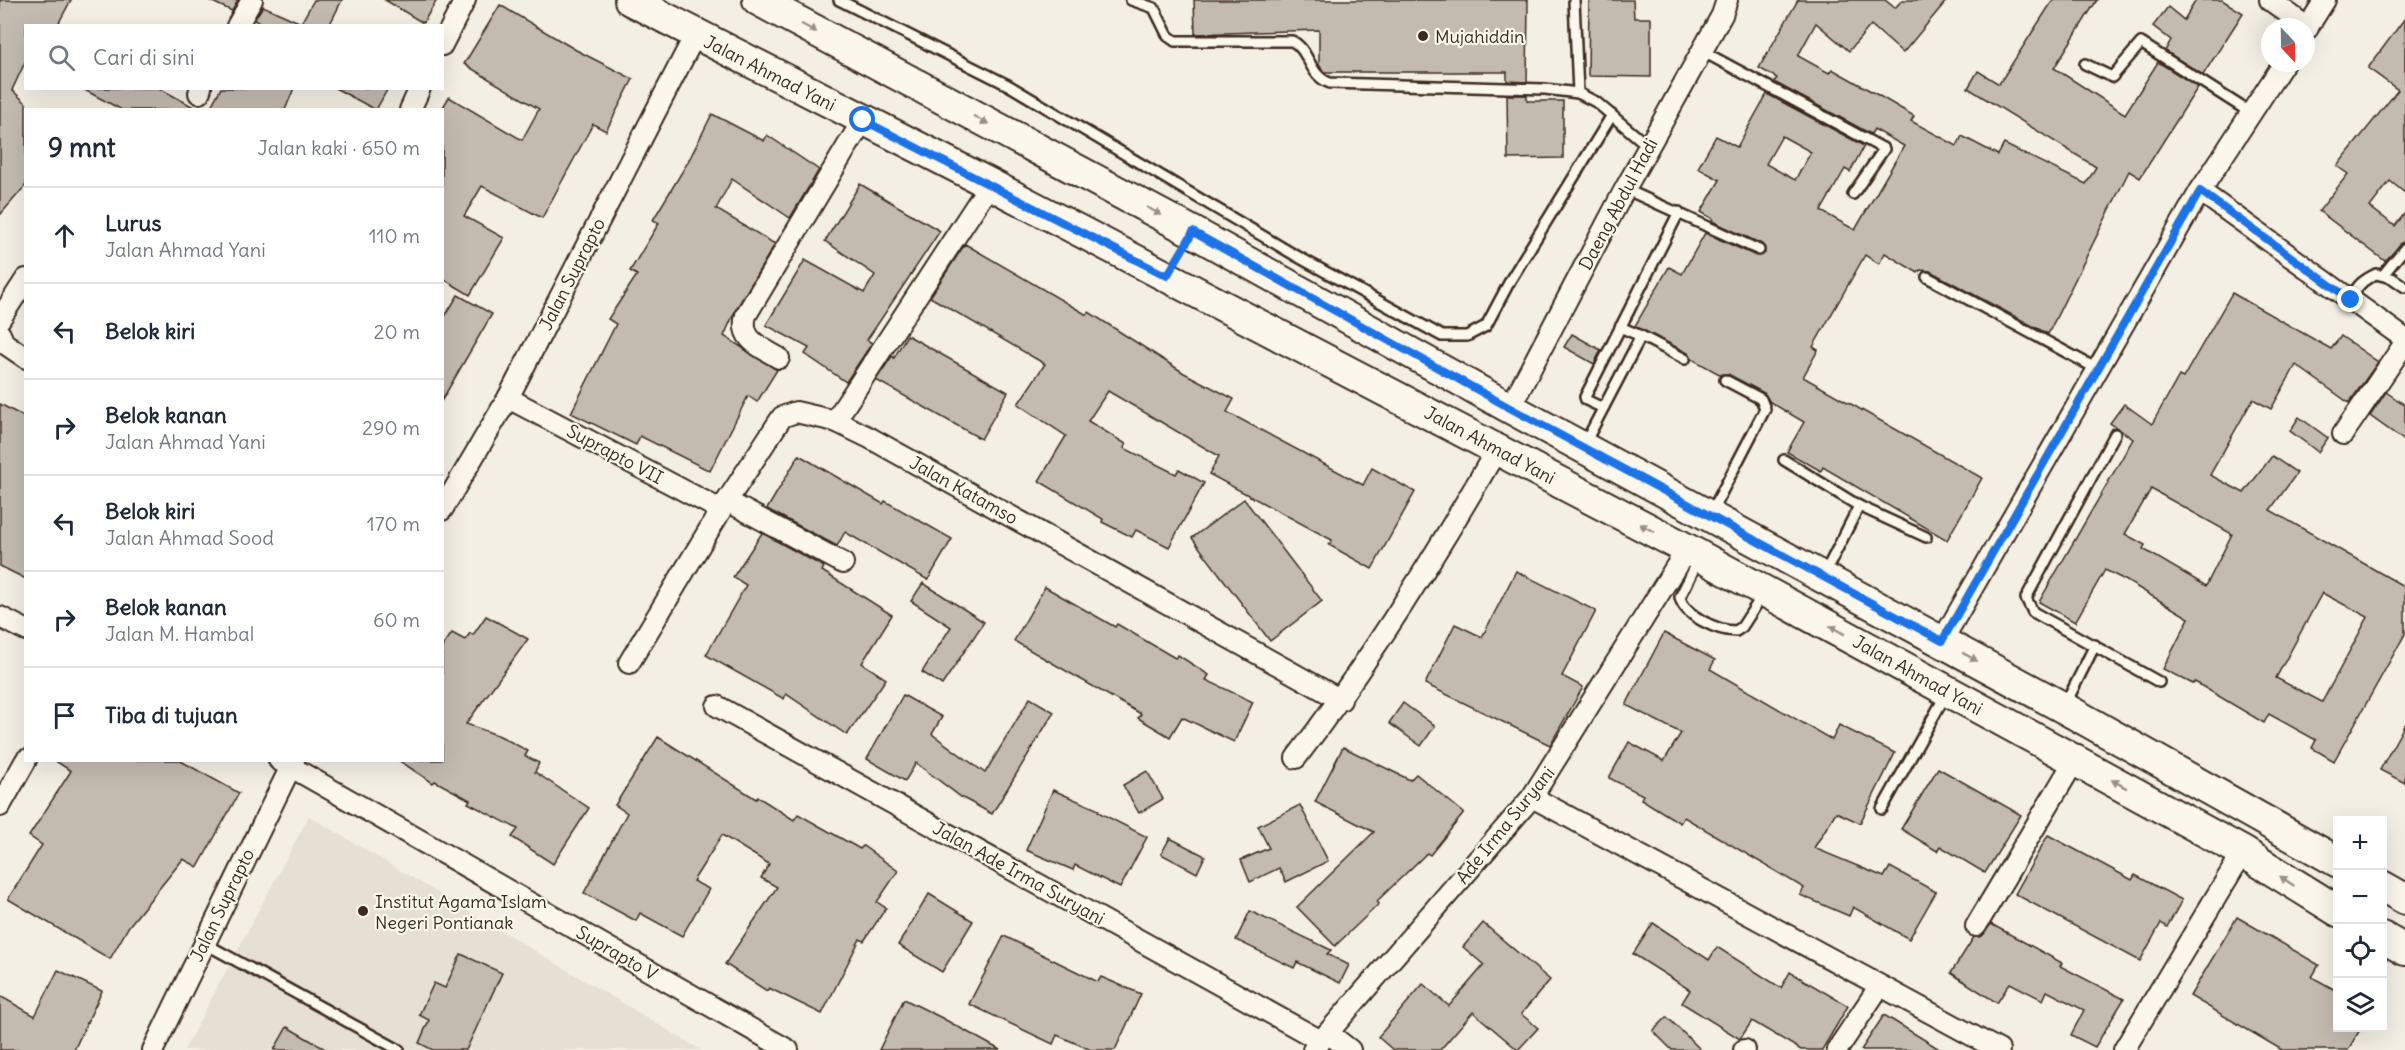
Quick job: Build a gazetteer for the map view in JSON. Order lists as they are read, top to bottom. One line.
{"streets":{"main road":["Jalan Ahmad Yani"],"street":["Daeng Abdul Hadi","Jalan Suprapto","Suprapto VII","Jalan Katamso","Ade Irma Suryani","Jalan Ade Irma Suryani","Suprapto V"]},"crossings":[["Jalan Ahmad Yani","Jalan Suprapto"],["Jalan Ahmad Yani","Ade Irma Suryani"],["Jalan Suprapto","Suprapto VII"],["Jalan Suprapto","Suprapto V"],["Suprapto VII","Jalan Katamso"],["Ade Irma Suryani","Jalan Ade Irma Suryani"]],"places":["Mujahiddin","Institut Agama Islam Negeri Pontianak"],"north":"bottom","page":{"search":"Cari di sini","heading":["9 mnt","Jalan kaki · 650 m"],"list":[["Lurus","Jalan Ahmad Yani","110 m"],["Belok kiri","20 m"],["Belok kanan","Jalan Ahmad Yani","290 m"],["Belok kiri","Jalan Ahmad Sood","170 m"],["Belok kanan","Jalan M. Hambal","60 m"],"Tiba di tujuan"],"map_buttons":["+","−"]}}
